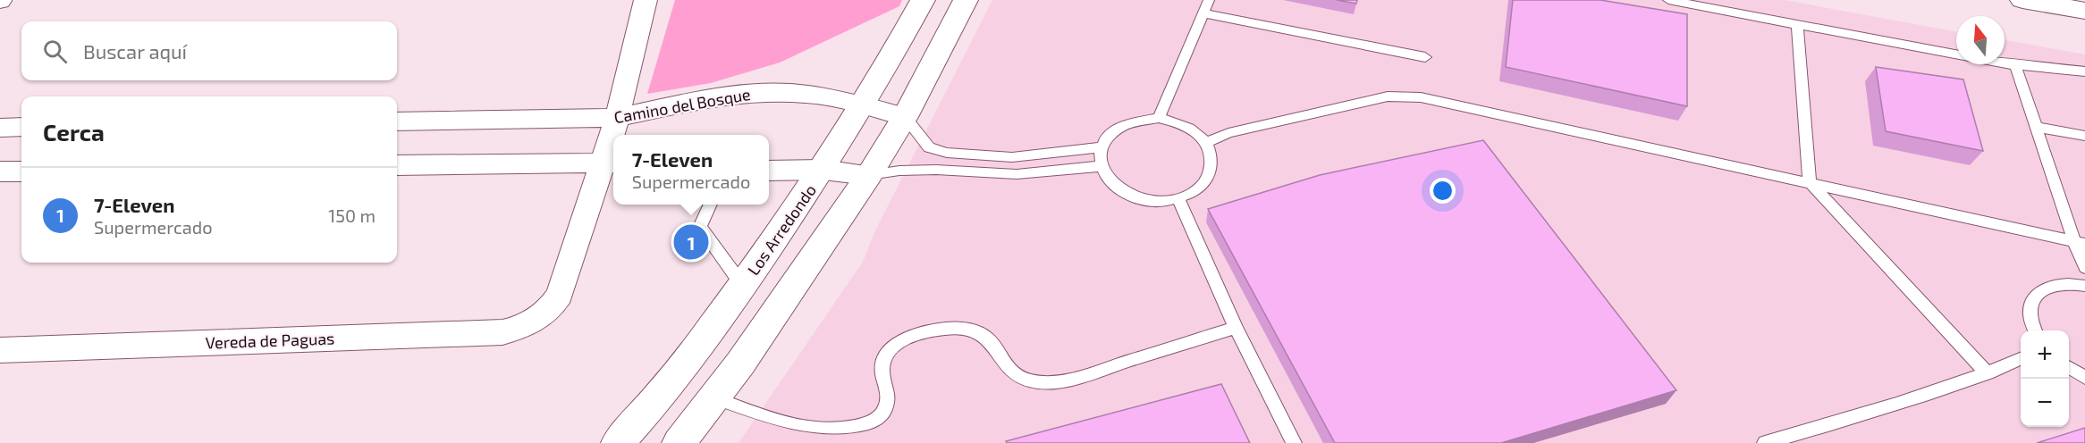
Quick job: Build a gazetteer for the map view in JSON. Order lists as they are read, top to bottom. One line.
{"streets":{"street":["Camino del Bosque","Los Arredondo","Vereda de Paguas"]},"crossings":[["Camino del Bosque","Los Arredondo"]],"north":"top","page":{"search":"Buscar aquí","heading":"Cerca","popup":["7-Eleven","Supermercado"],"list":[{"mark":"1","name":"7-Eleven","note":"Supermercado","value":"150 m"}],"pins":"1","map_buttons":["+","−"]}}
